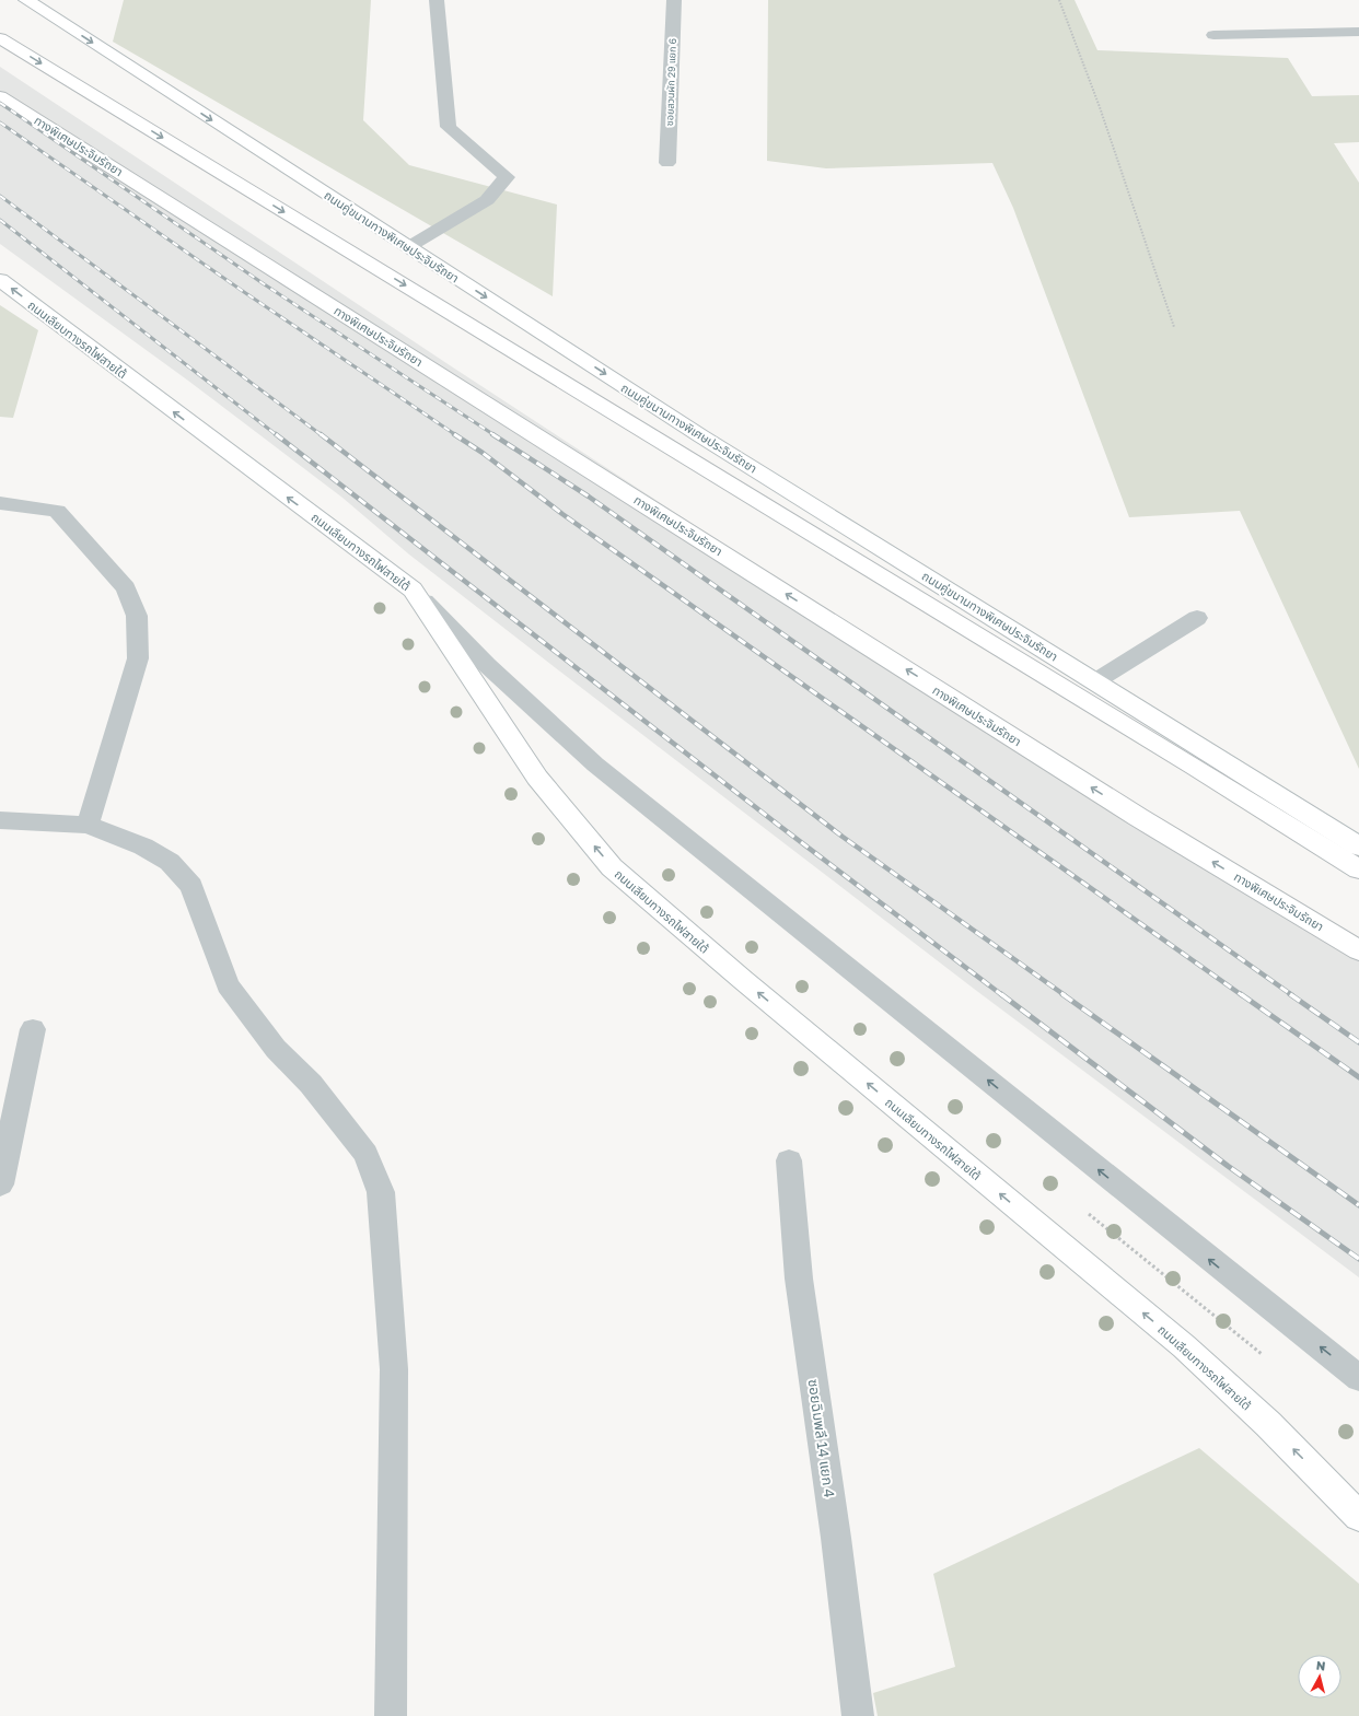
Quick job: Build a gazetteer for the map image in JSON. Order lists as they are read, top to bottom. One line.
{"streets":{"main road":["ทางพิเศษประจิมรัถยา","ถนนคู่ขนานทางพิเศษประจิมรัถยา","ถนนเลียบทางรถไฟสายใต้"],"street":["ซอยสวนผัก 29 แยก 6","ซอยฉิมพลี 14 แยก 4"]},"one_way":["ถนนเลียบทางรถไฟสายใต้"],"north":"top"}
